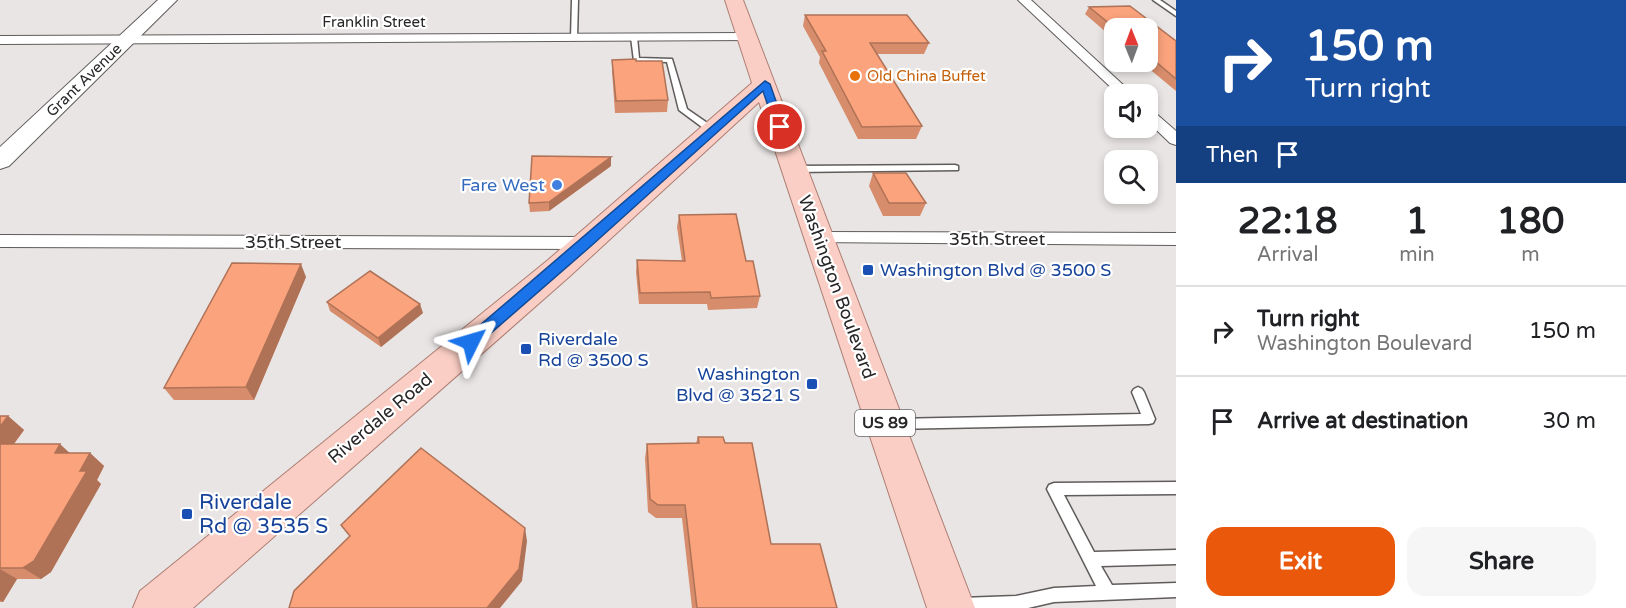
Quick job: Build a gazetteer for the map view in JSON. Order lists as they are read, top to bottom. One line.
{"streets":{"main road":["Washington Boulevard","Riverdale Road","US 89"],"street":["Franklin Street","Grant Avenue","35th Street"]},"crossings":[["Franklin Street","Grant Avenue"],["Franklin Street","Washington Boulevard"],["35th Street","Washington Boulevard"],["35th Street","Riverdale Road"],["Washington Boulevard","Riverdale Road"]],"places":{"other":["Old China Buffet","Fare West"],"transit":["Washington Blvd @ 3500 S","Riverdale Rd @ 3500 S","Washington Blvd @ 3521 S","Riverdale Rd @ 3535 S"]},"north":"top","page":{"turn":["150 m","Turn right"],"then":"Then","eta":["22:18","Arrival","1","min","180","m"],"list":[{"name":"Turn right","note":"Washington Boulevard","value":"150 m"},{"name":"Arrive at destination","value":"30 m"}],"buttons":["Exit","Share"]}}
